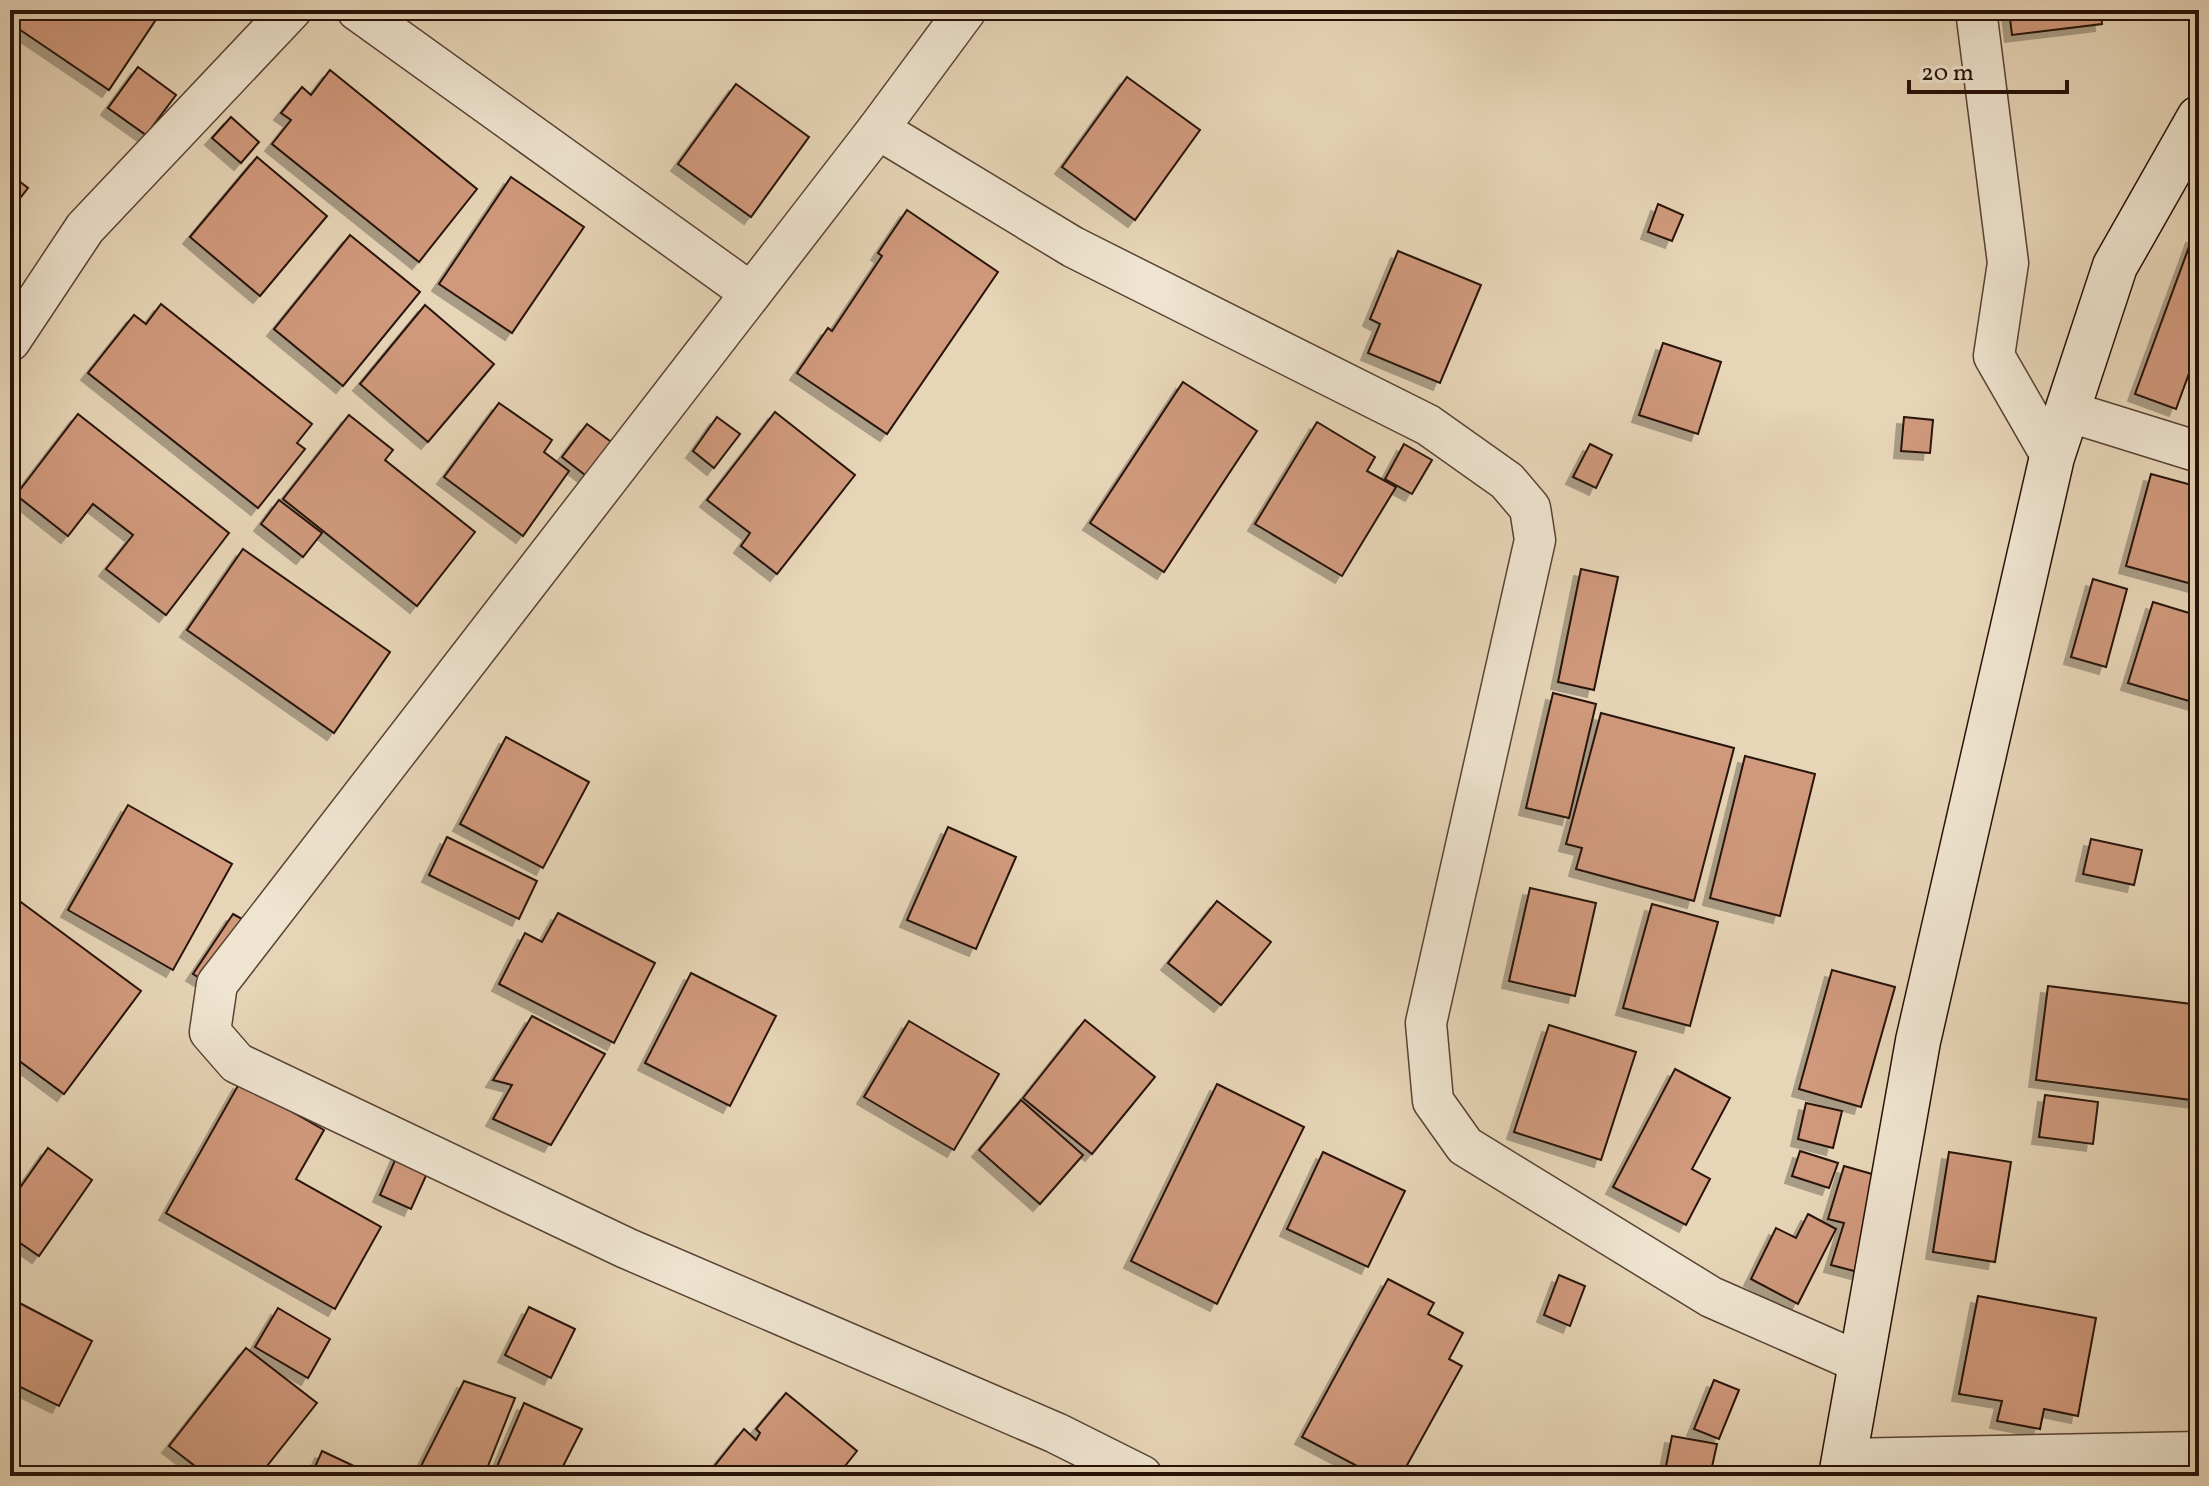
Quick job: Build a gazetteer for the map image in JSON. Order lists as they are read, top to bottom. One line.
{"scale_bar":"20 m"}
